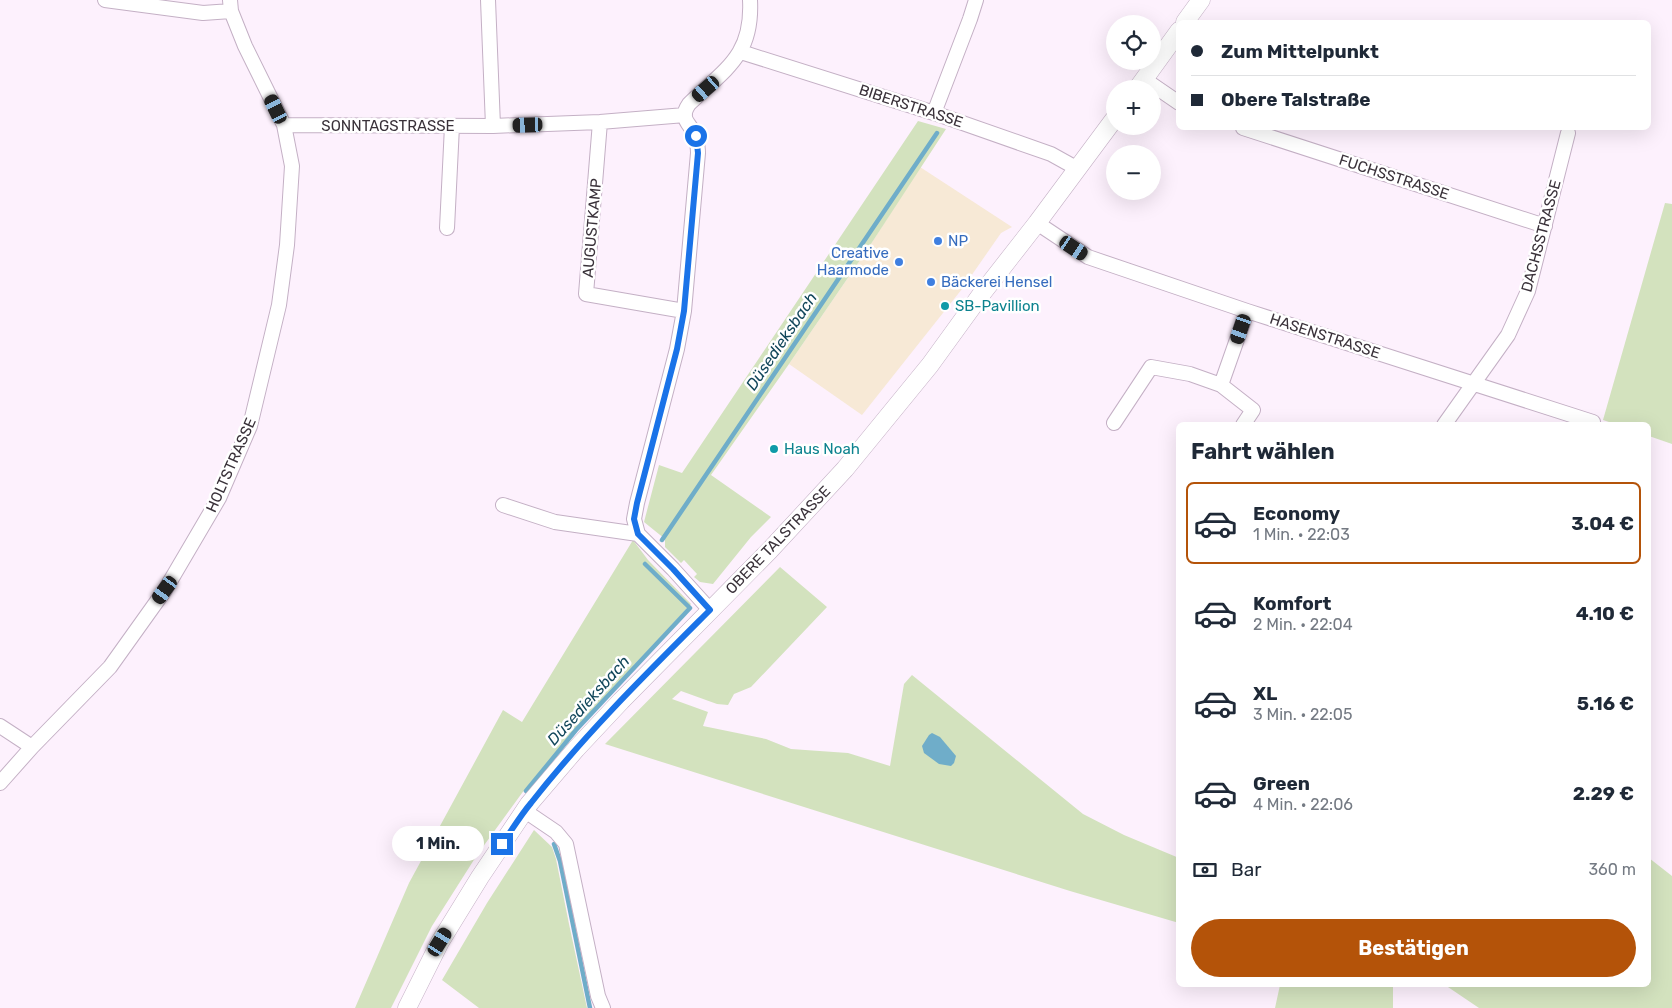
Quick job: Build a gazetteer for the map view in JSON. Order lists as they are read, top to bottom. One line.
{"streets":{"street":["BIBERSTRASSE","SONNTAGSTRASSE","FUCHSSTRASSE","AUGUSTKAMP","DACHSSTRASSE","HASENSTRASSE","HOLTSTRASSE","OBERE TALSTRASSE"]},"crossings":[["BIBERSTRASSE","OBERE TALSTRASSE"],["SONNTAGSTRASSE","AUGUSTKAMP"],["SONNTAGSTRASSE","HOLTSTRASSE"],["FUCHSSTRASSE","DACHSSTRASSE"],["DACHSSTRASSE","HASENSTRASSE"],["HASENSTRASSE","OBERE TALSTRASSE"]],"water":["Düsedieksbach"],"places":["NP","Creative Haarmode","Bäckerei Hensel","SB-Pavillion","Haus Noah"],"page":{"map_buttons":["+","−"],"banner":["Zum Mittelpunkt","Obere Talstraße"],"heading":"Fahrt wählen","list":[{"name":"Economy","note":"1 Min. · 22:03","value":"3.04 €"},{"name":"Komfort","note":"2 Min. · 22:04","value":"4.10 €"},{"name":"XL","note":"3 Min. · 22:05","value":"5.16 €"},{"name":"Green","note":"4 Min. · 22:06","value":"2.29 €"}],"bubble":"1 Min.","pay":["Bar","360 m"],"buttons":"Bestätigen"}}
